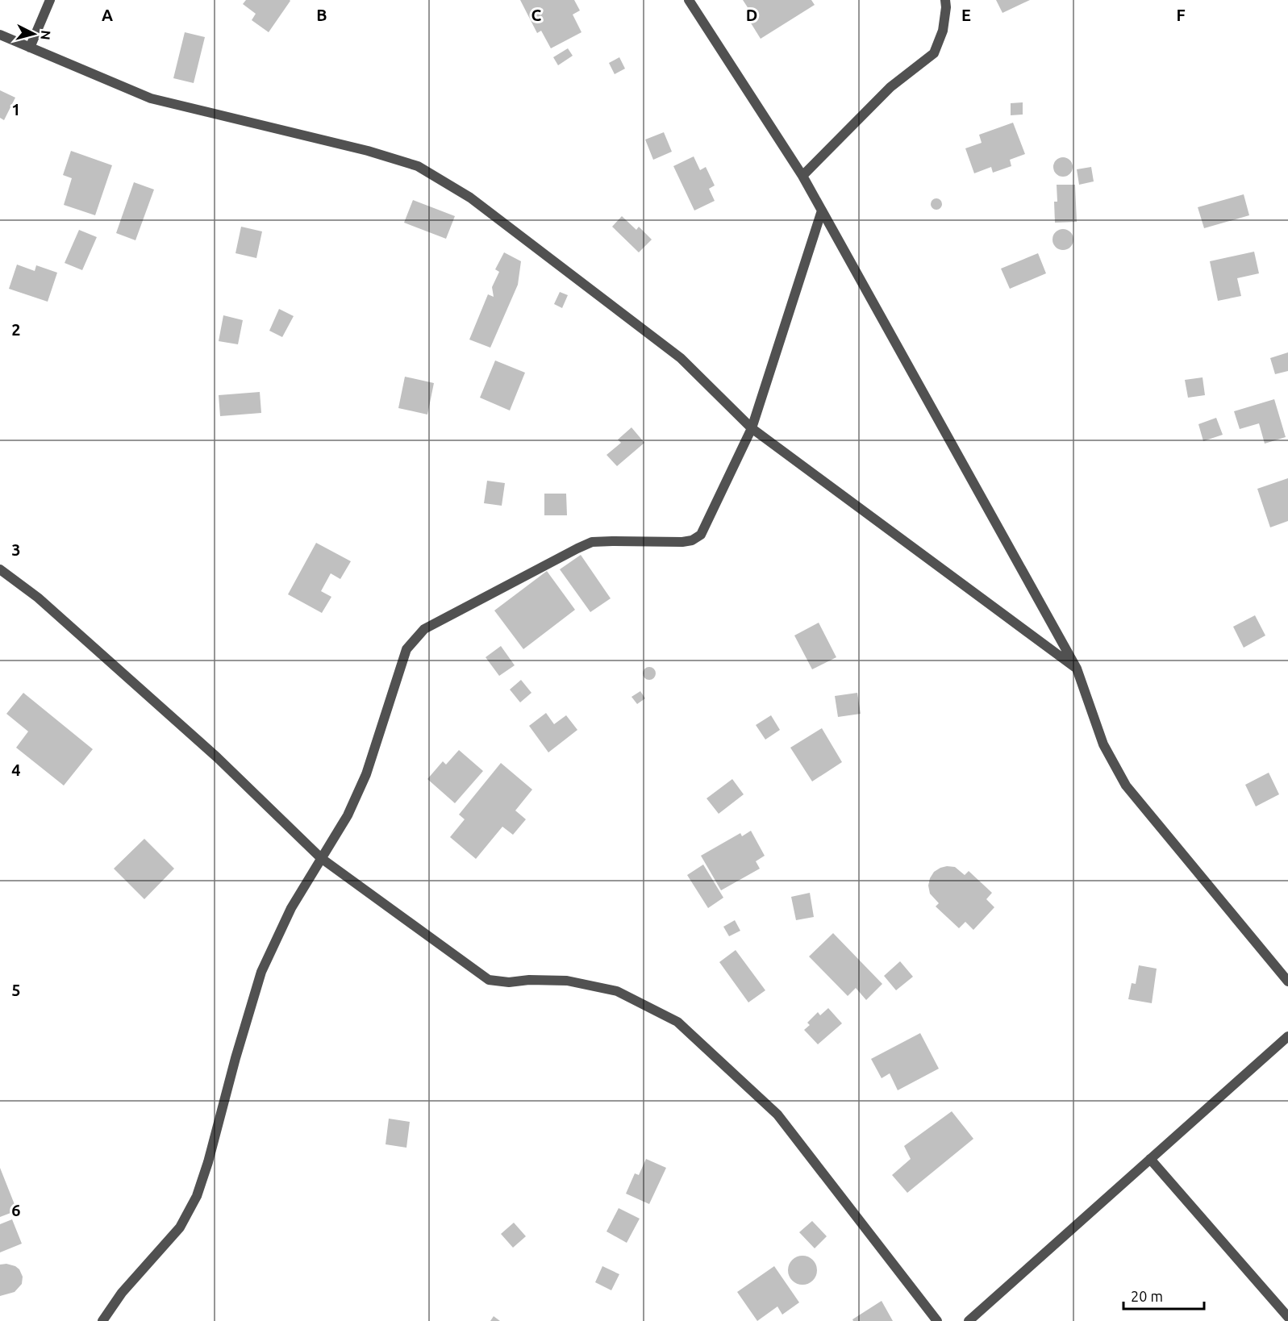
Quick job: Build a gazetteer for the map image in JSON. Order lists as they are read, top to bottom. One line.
{"scale_bar":"20 m","north":"right","grid":{"columns":["A","B","C","D","E","F"],"rows":["1","2","3","4","5","6"]}}
